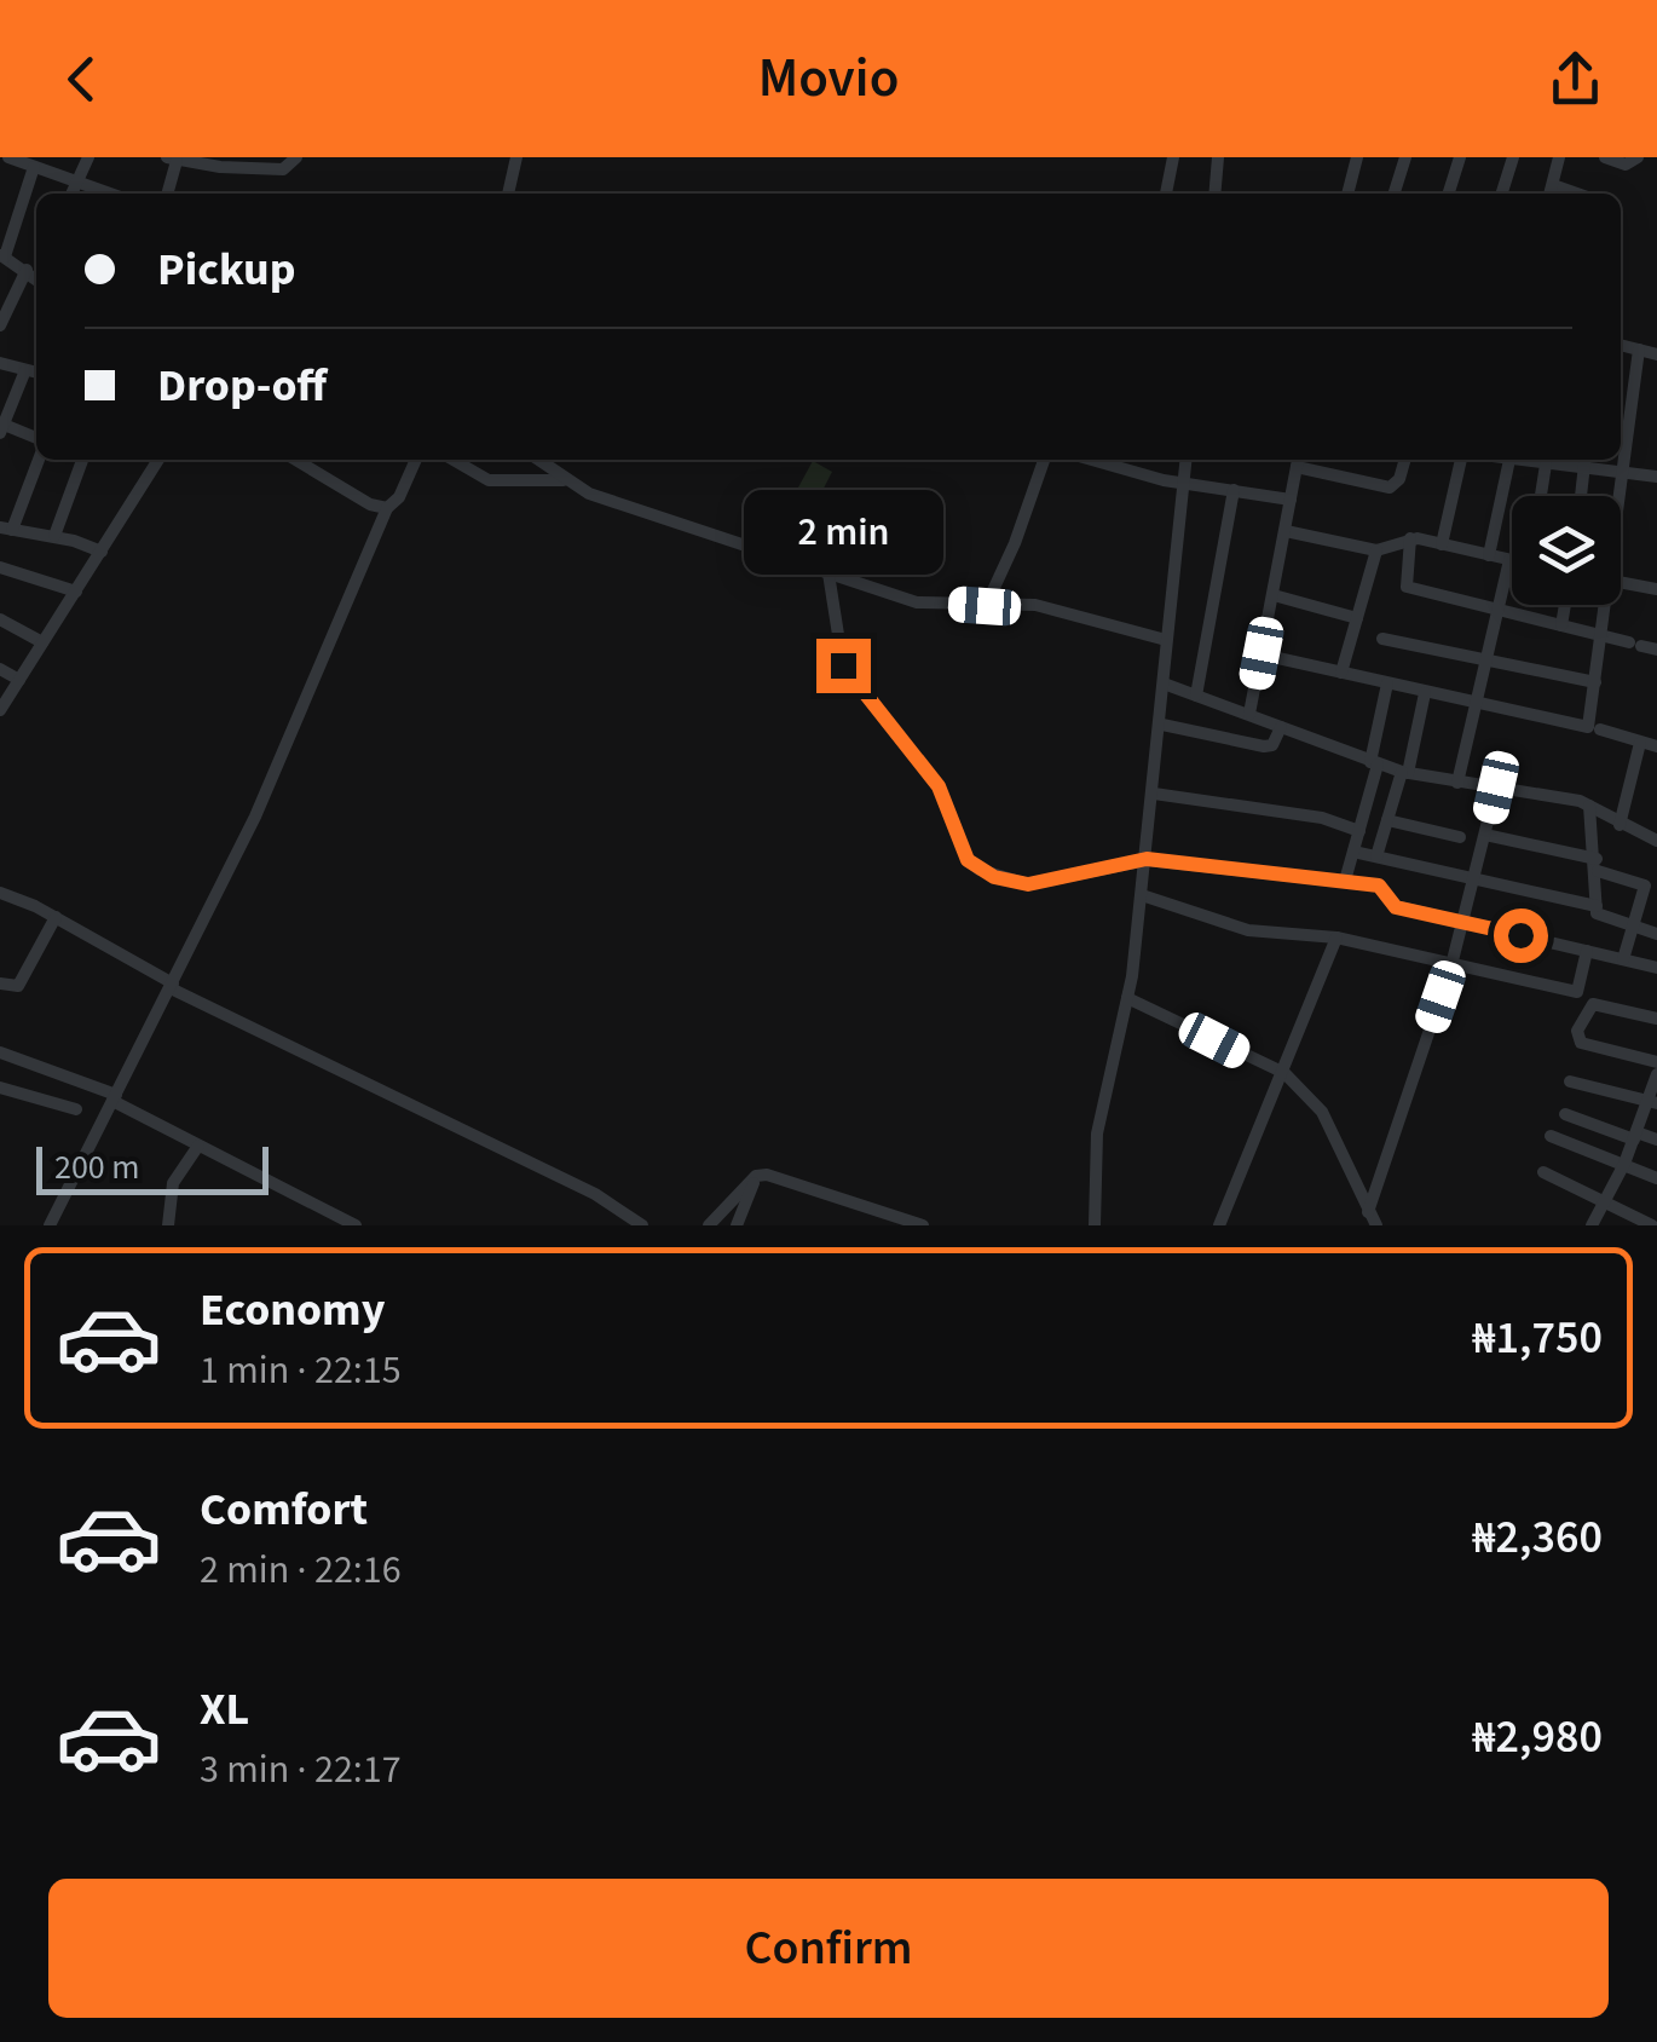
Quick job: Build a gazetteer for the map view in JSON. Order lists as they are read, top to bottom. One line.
{"scale_bar":"200 m","page":{"header":"Movio","banner":["Pickup","Drop-off"],"bubble":"2 min","scale":"200 m","list":[{"name":"Economy","note":"1 min · 22:15","value":"₦1,750"},{"name":"Comfort","note":"2 min · 22:16","value":"₦2,360"},{"name":"XL","note":"3 min · 22:17","value":"₦2,980"}],"buttons":"Confirm"}}
